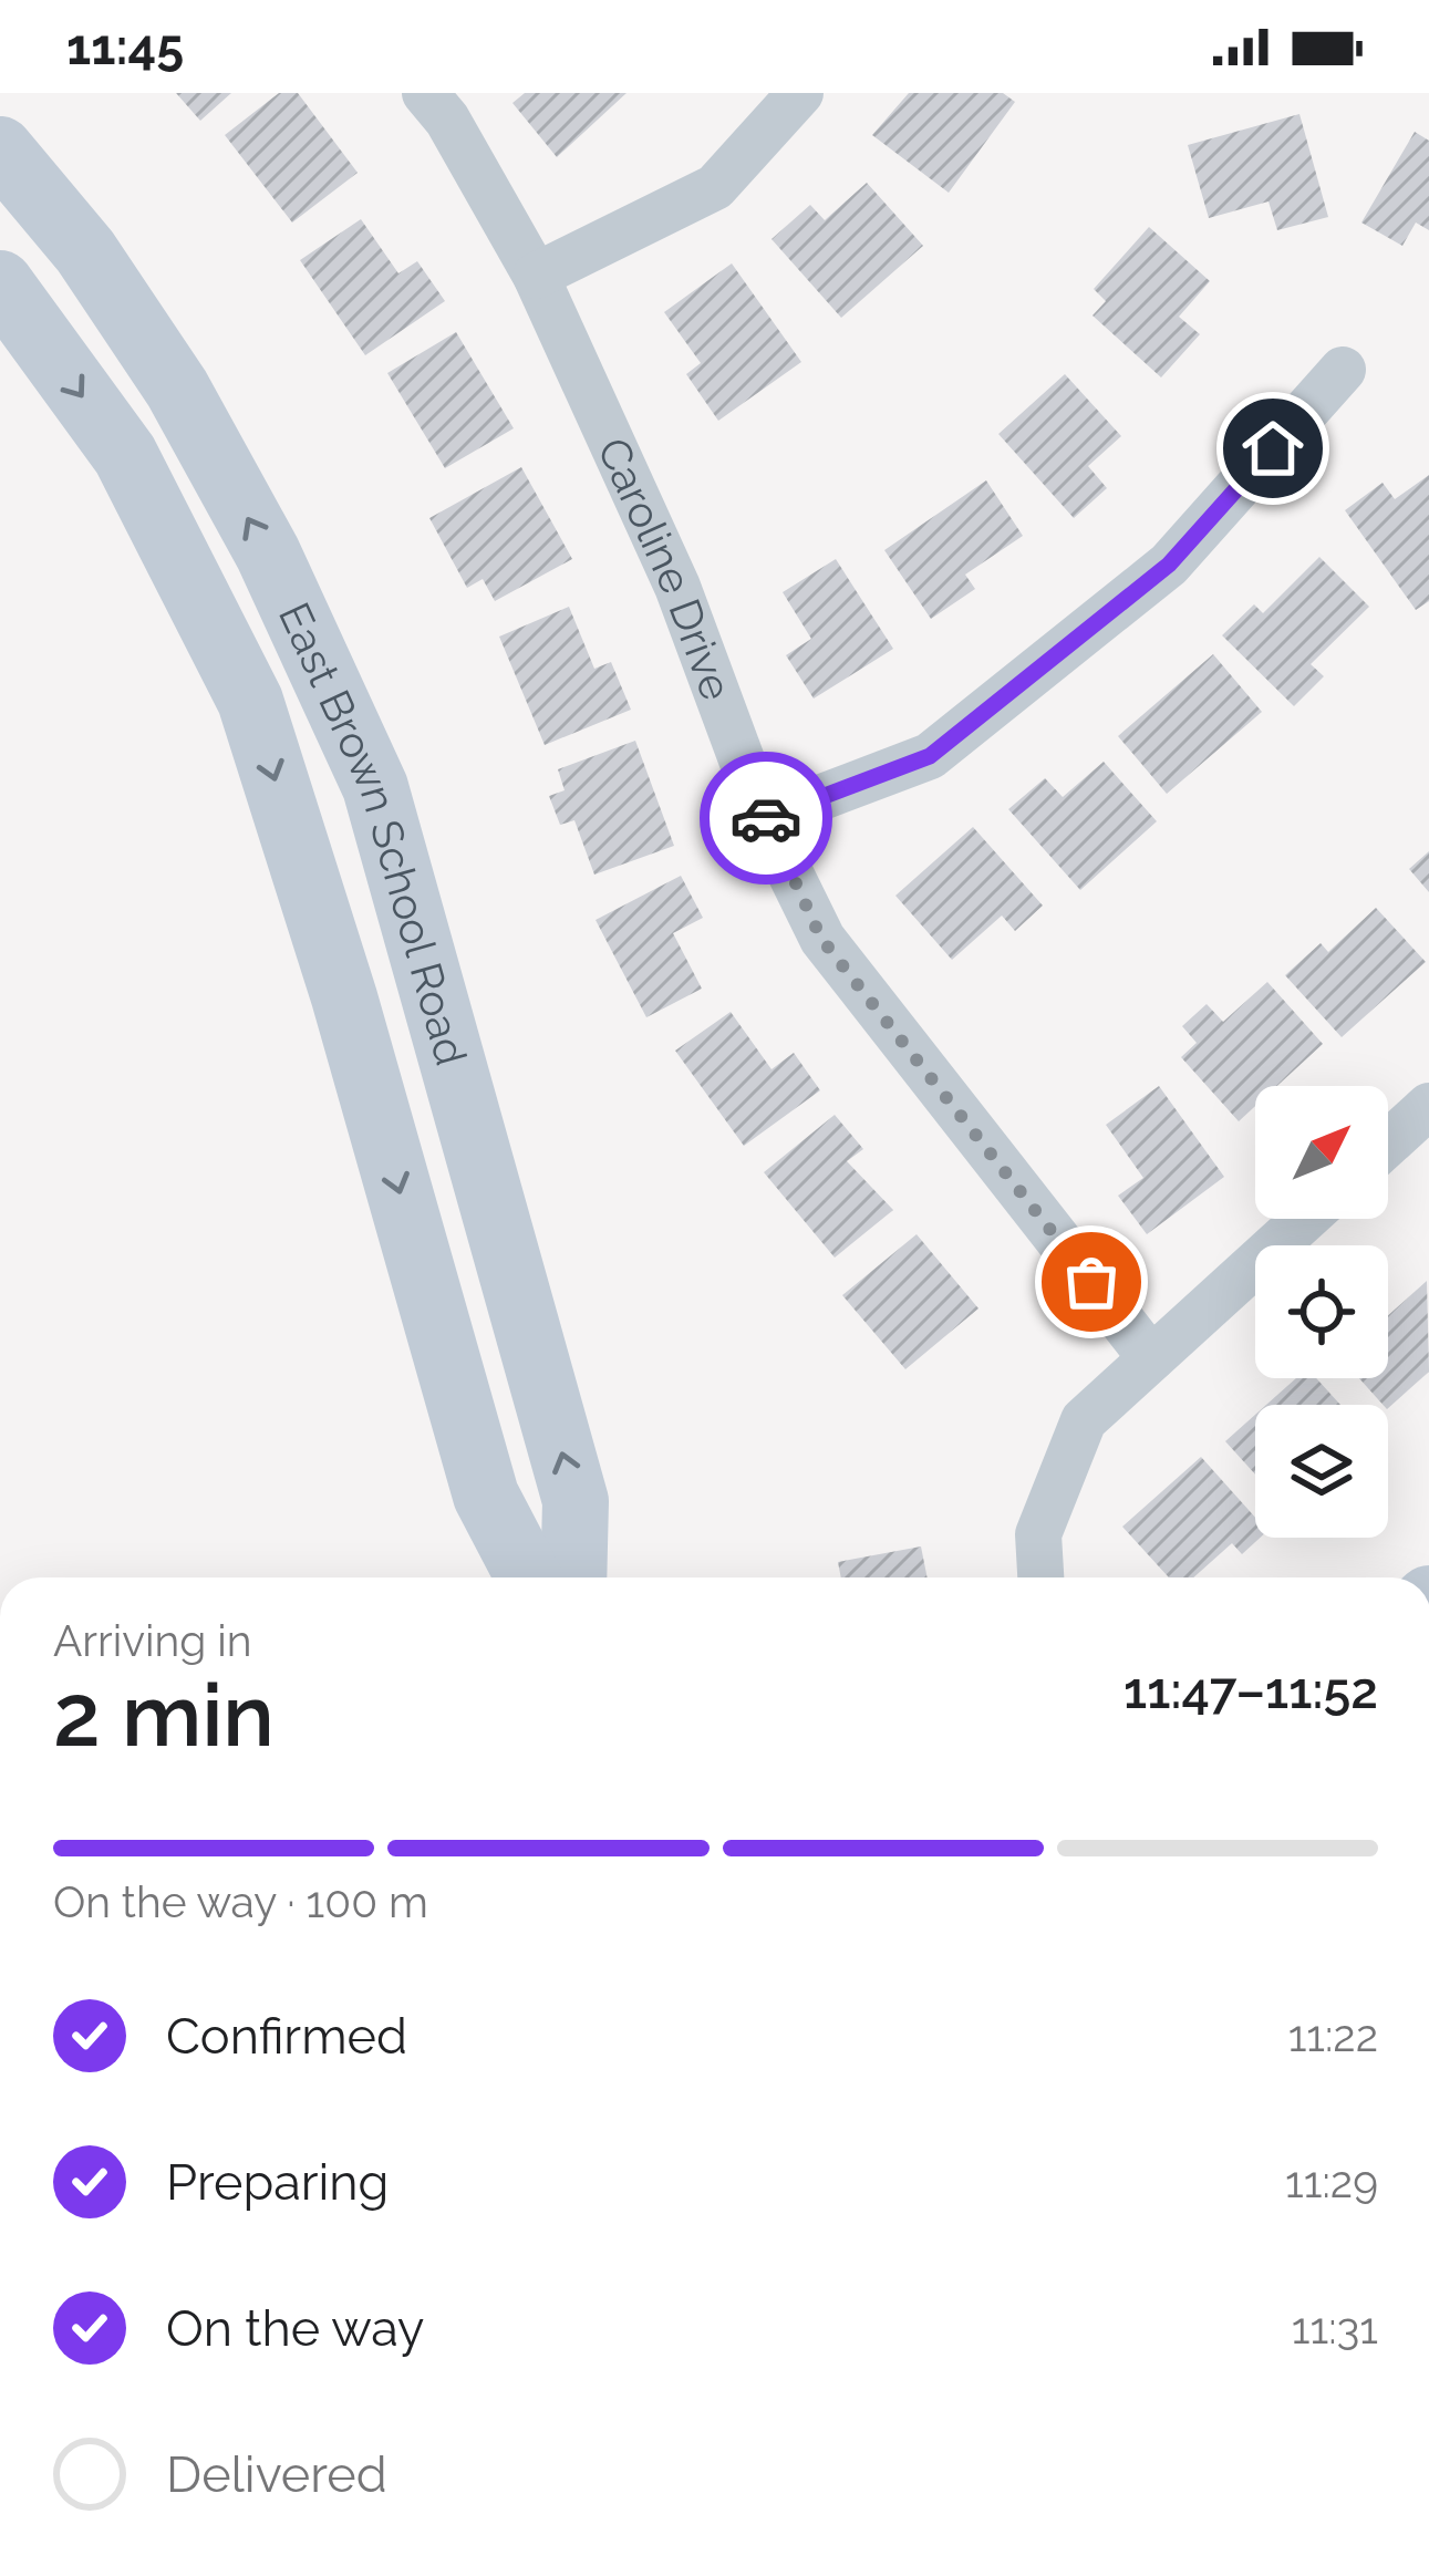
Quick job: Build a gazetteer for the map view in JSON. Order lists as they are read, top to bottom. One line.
{"streets":{"main road":["East Brown School Road"],"street":["Caroline Drive"]},"north":"top right","page":{"status":"11:45","heading":["2 min","Arriving in","11:47–11:52"],"bar":"On the way · 100 m","list":[["Confirmed","11:22"],["Preparing","11:29"],["On the way","11:31"],"Delivered"]}}
